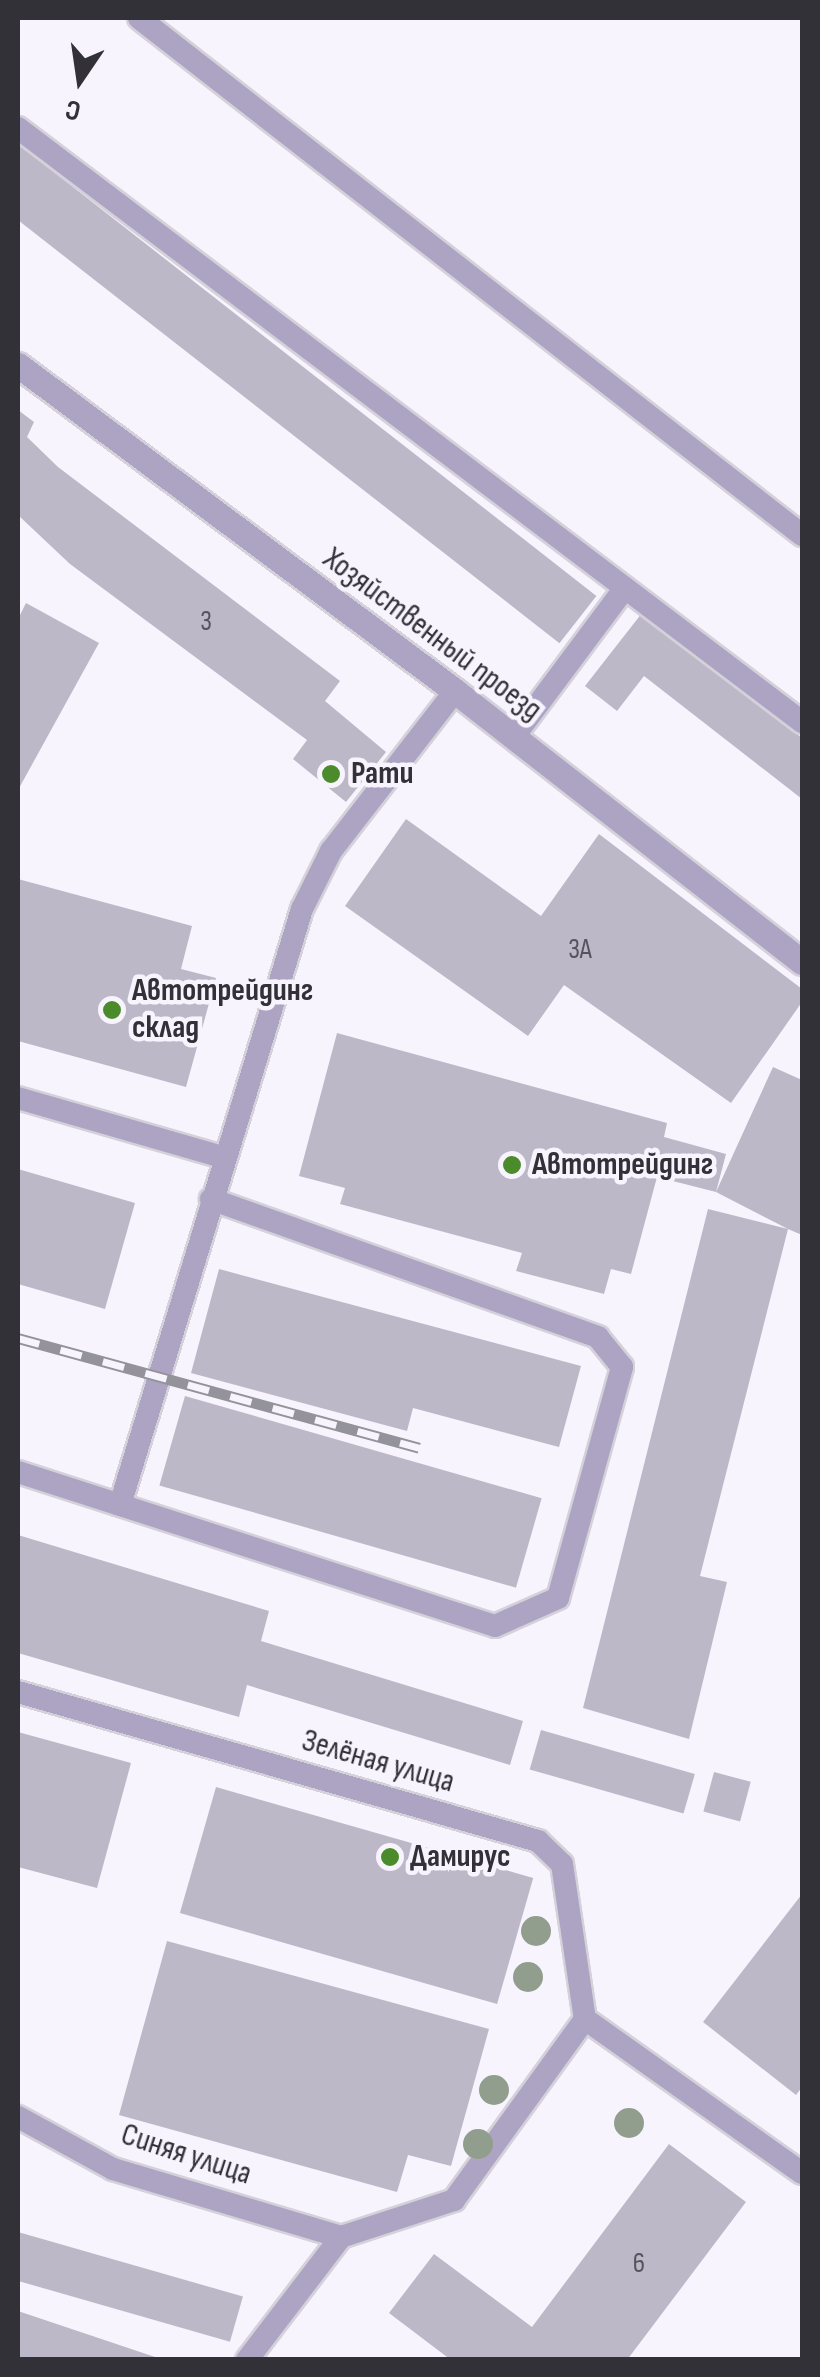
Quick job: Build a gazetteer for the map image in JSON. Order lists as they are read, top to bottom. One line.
{"streets":{"street":["Хозяйственный проезд"],"lane":["Зелёная улица","Синяя улица"]},"places":["Рати","Автотрейдинг склад","Автотрейдинг","Дамирус"],"house_numbers":["3","3А","6"],"north":"bottom"}
